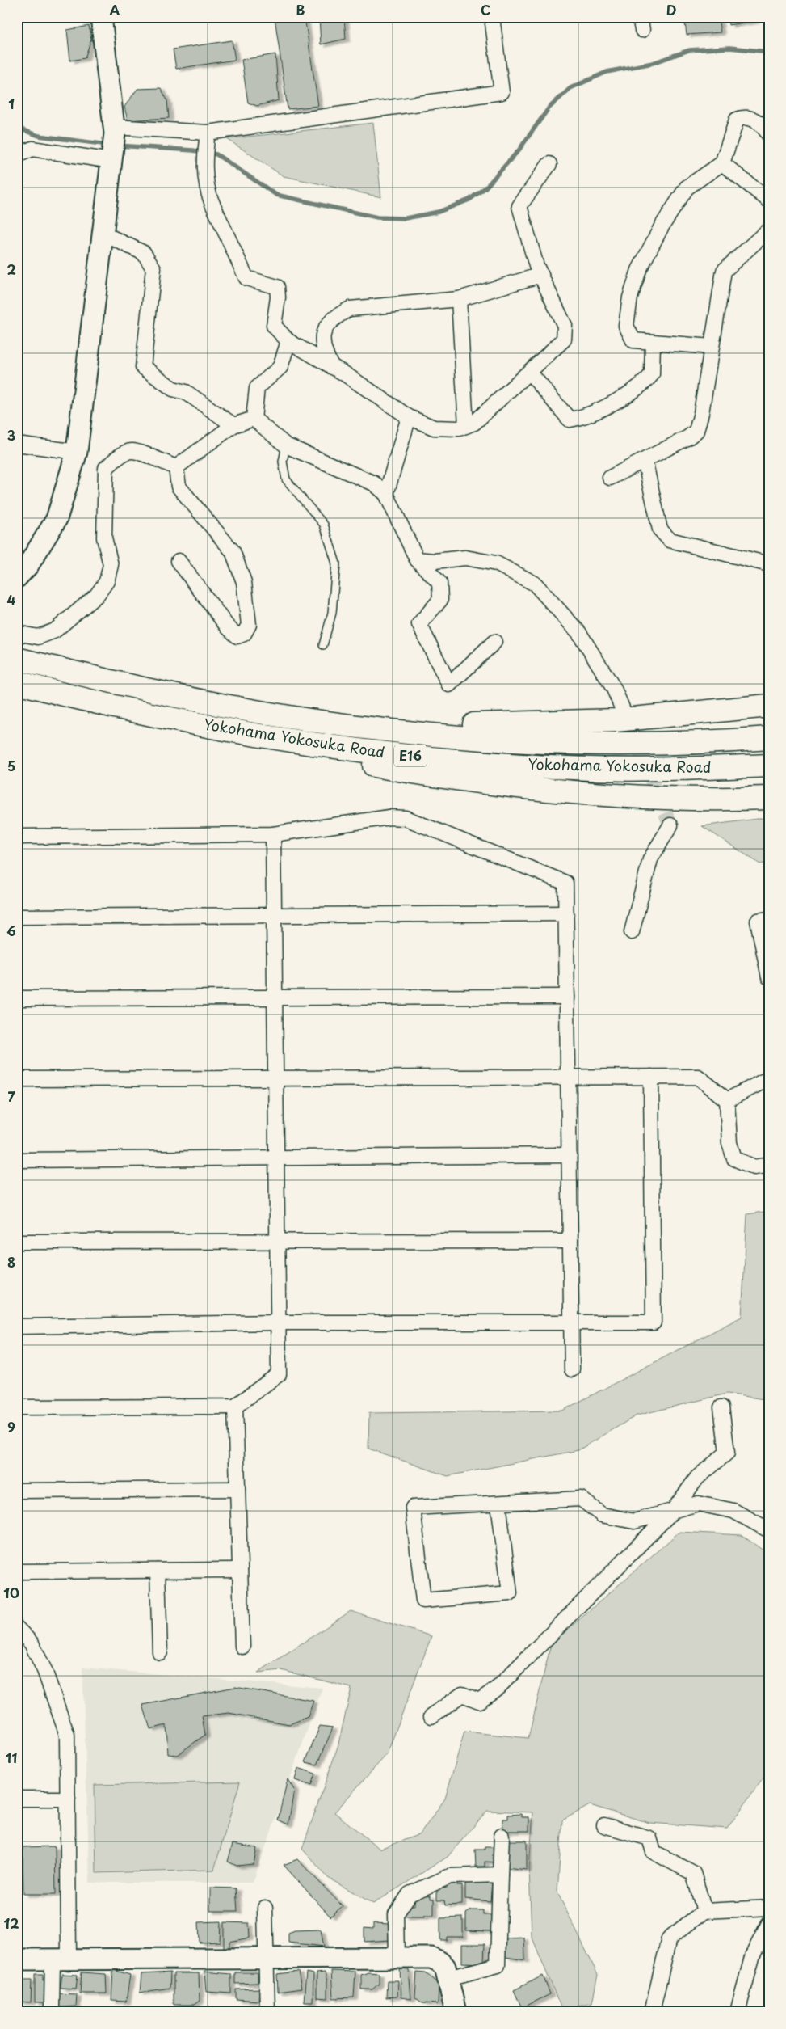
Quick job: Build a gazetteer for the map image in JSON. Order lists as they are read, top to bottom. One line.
{"streets":{"highway":["Yokohama Yokosuka Road","E16"]},"grid":{"columns":["A","B","C","D"],"rows":["1","2","3","4","5","6","7","8","9","10","11","12"]}}
